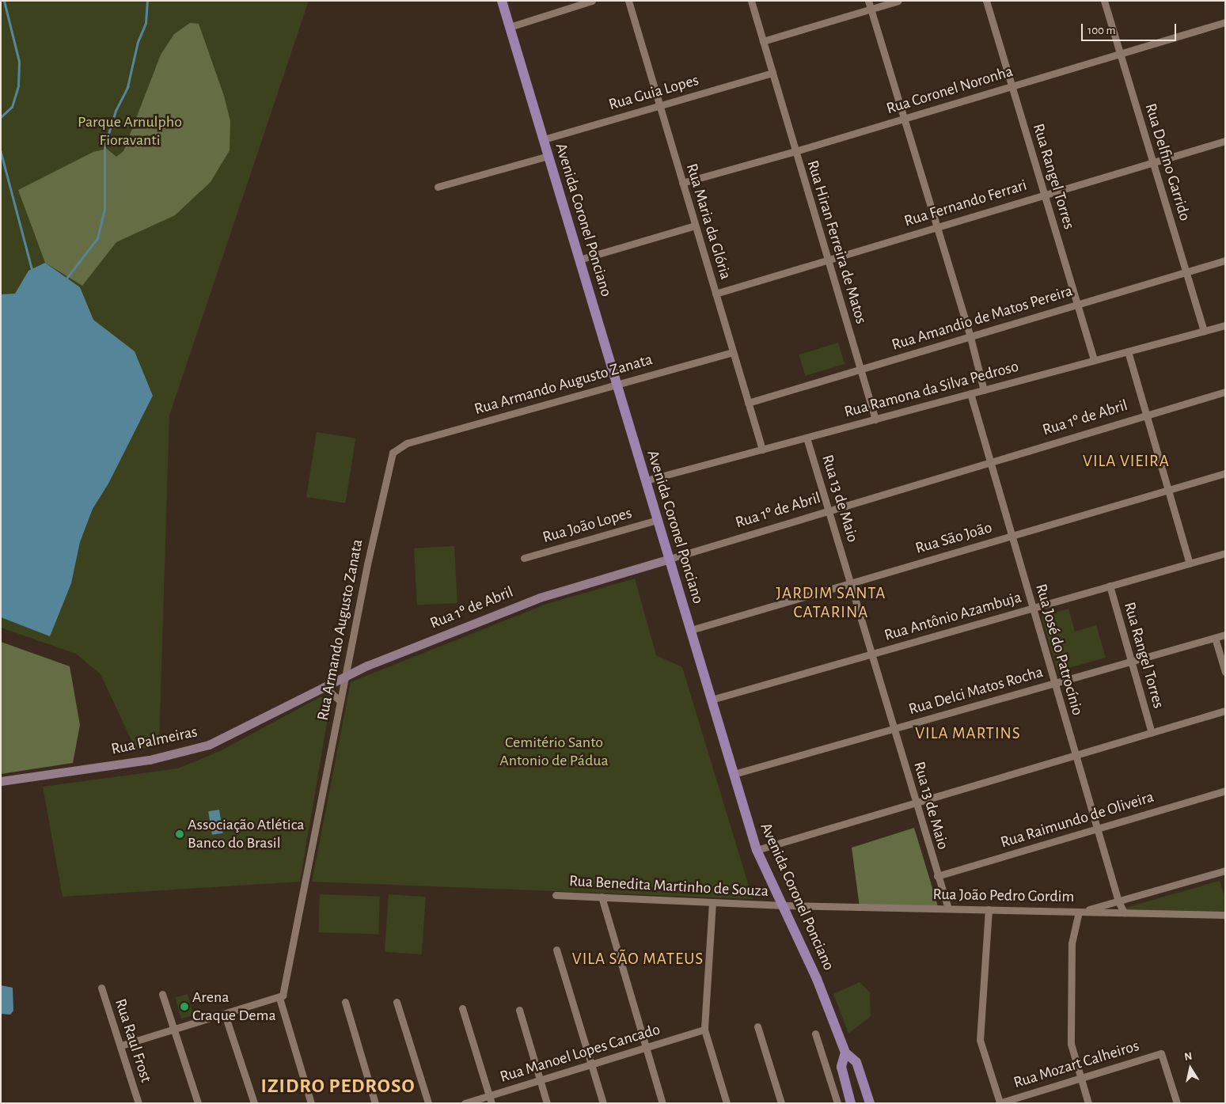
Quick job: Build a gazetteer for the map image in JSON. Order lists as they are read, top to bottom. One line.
{"streets":{"main road":["Avenida Coronel Ponciano"],"street":["Rua Coronel Noronha","Rua Guia Lopes","Rua Delfino Garrido","Rua Rangel Torres","Rua Fernando Ferrari","Rua Maria da Glória","Rua Hiran Ferreira de Matos","Rua Amandio de Matos Pereira","Rua Armando Augusto Zanata","Rua Ramona da Silva Pedroso","Rua 1º de Abril","Rua 13 de Maio","Rua João Lopes","Rua São João","Rua Antônio Azambuja","Rua José do Patrocínio","Rua Delci Matos Rocha","Rua Palmeiras","Rua Raimundo de Oliveira","Rua Benedita Martinho de Souza","Rua João Pedro Gordim","Rua Raul Frost","Rua Manoel Lopes Cancado","Rua Mozart Calheiros"]},"crossings":[["Rua Coronel Noronha","Rua Delfino Garrido"],["Rua Coronel Noronha","Rua Rangel Torres"],["Rua Coronel Noronha","Rua Maria da Glória"],["Rua Coronel Noronha","Rua Hiran Ferreira de Matos"],["Rua Guia Lopes","Avenida Coronel Ponciano"],["Rua Guia Lopes","Rua Maria da Glória"],["Rua Guia Lopes","Rua Hiran Ferreira de Matos"],["Rua Delfino Garrido","Rua Fernando Ferrari"],["Rua Delfino Garrido","Rua Amandio de Matos Pereira"],["Rua Delfino Garrido","Rua Ramona da Silva Pedroso"],["Rua Rangel Torres","Rua Fernando Ferrari"],["Rua Rangel Torres","Rua Amandio de Matos Pereira"],["Rua Rangel Torres","Rua Ramona da Silva Pedroso"],["Rua Rangel Torres","Rua Antônio Azambuja"],["Rua Rangel Torres","Rua Delci Matos Rocha"],["Rua Fernando Ferrari","Rua Maria da Glória"],["Rua Fernando Ferrari","Rua Hiran Ferreira de Matos"],["Avenida Coronel Ponciano","Rua Armando Augusto Zanata"],["Avenida Coronel Ponciano","Rua Ramona da Silva Pedroso"],["Avenida Coronel Ponciano","Rua 1º de Abril"],["Avenida Coronel Ponciano","Rua João Lopes"],["Avenida Coronel Ponciano","Rua São João"],["Avenida Coronel Ponciano","Rua Antônio Azambuja"],["Avenida Coronel Ponciano","Rua Delci Matos Rocha"],["Avenida Coronel Ponciano","Rua Benedita Martinho de Souza"],["Avenida Coronel Ponciano","Rua João Pedro Gordim"],["Rua Maria da Glória","Rua Amandio de Matos Pereira"],["Rua Maria da Glória","Rua Armando Augusto Zanata"],["Rua Maria da Glória","Rua Ramona da Silva Pedroso"],["Rua Hiran Ferreira de Matos","Rua Amandio de Matos Pereira"],["Rua Hiran Ferreira de Matos","Rua Ramona da Silva Pedroso"],["Rua Armando Augusto Zanata","Rua 1º de Abril"],["Rua Armando Augusto Zanata","Rua Palmeiras"],["Rua Ramona da Silva Pedroso","Rua 13 de Maio"],["Rua Ramona da Silva Pedroso","Rua José do Patrocínio"],["Rua 1º de Abril","Rua 13 de Maio"],["Rua 1º de Abril","Rua José do Patrocínio"],["Rua 1º de Abril","Rua Palmeiras"],["Rua 13 de Maio","Rua São João"],["Rua 13 de Maio","Rua Antônio Azambuja"],["Rua 13 de Maio","Rua Delci Matos Rocha"],["Rua 13 de Maio","Rua Raimundo de Oliveira"],["Rua 13 de Maio","Rua João Pedro Gordim"],["Rua São João","Rua José do Patrocínio"],["Rua Antônio Azambuja","Rua José do Patrocínio"],["Rua José do Patrocínio","Rua Delci Matos Rocha"],["Rua José do Patrocínio","Rua Raimundo de Oliveira"],["Rua José do Patrocínio","Rua João Pedro Gordim"],["Rua Benedita Martinho de Souza","Rua João Pedro Gordim"]],"districts":["VILA VIEIRA","JARDIM SANTA CATARINA","VILA MARTINS","VILA SÃO MATEUS","IZIDRO PEDROSO"],"parks":["Parque Arnulpho Fioravanti","Cemitério Santo Antonio de Pádua"],"places":["Associação Atlética Banco do Brasil","Arena Craque Dema"],"scale_bar":"100 m","north":"top"}
